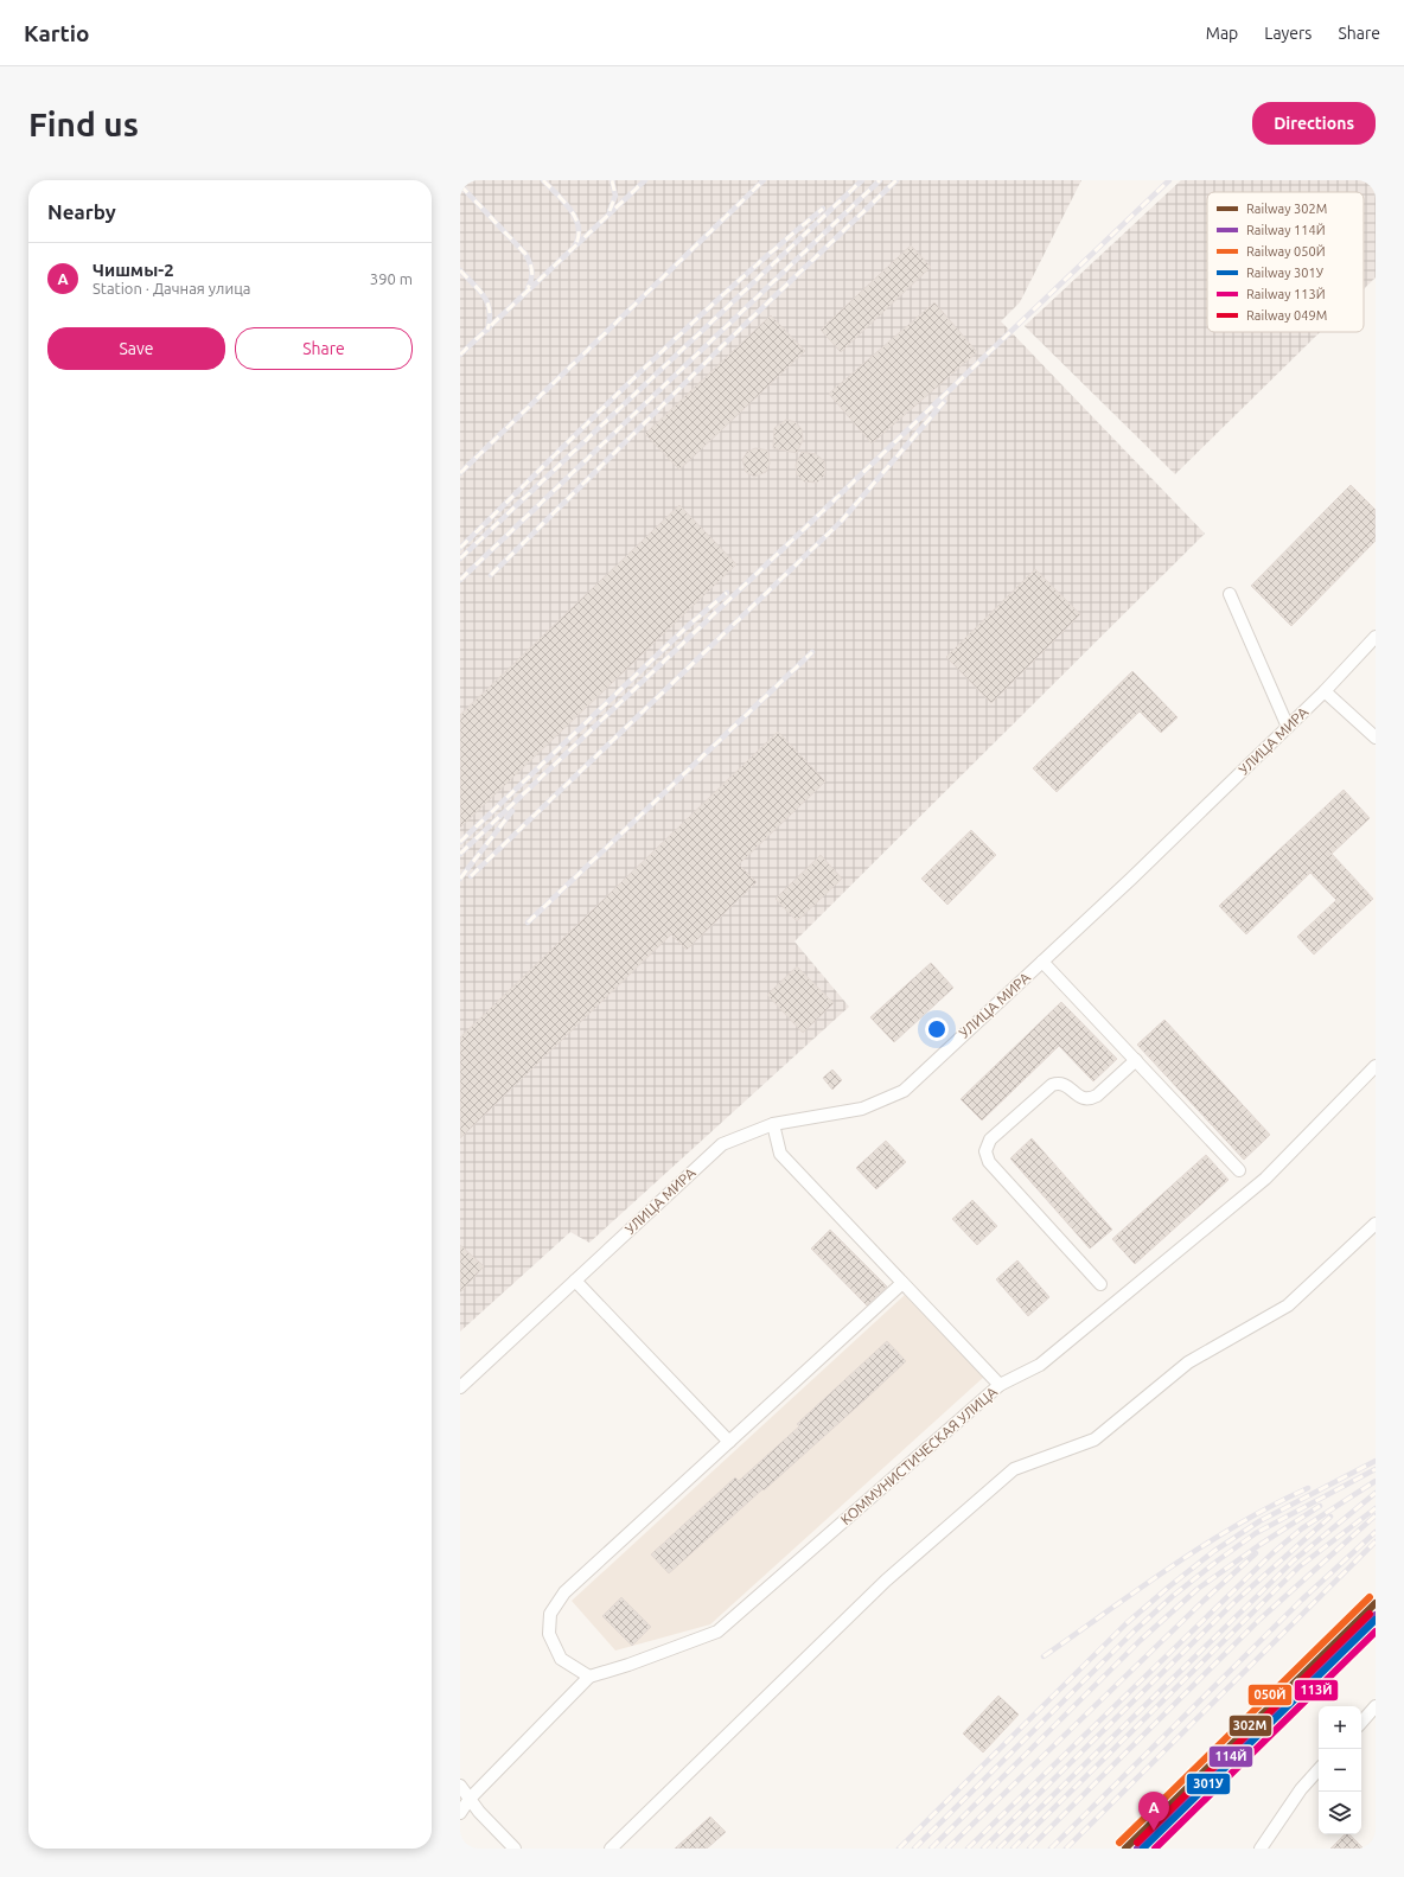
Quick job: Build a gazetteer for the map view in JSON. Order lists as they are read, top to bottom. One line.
{"streets":{"street":["УЛИЦА МИРА","КОММУНИСТИЧЕСКАЯ УЛИЦА"]},"lines":["rail line 050Й","rail line 302М","rail line 049М","rail line 114Й","rail line 301У","rail line 113Й"],"legend":["Railway 302М","Railway 114Й","Railway 050Й","Railway 301У","Railway 113Й","Railway 049М"],"page":{"header":"Kartio","nav":["Map","Layers","Share"],"buttons":["Directions",["Save","Share"]],"title":"Find us","heading":"Nearby","list":[{"mark":"A","name":"Чишмы-2","note":"Station · Дачная улица","value":"390 m"}],"map_buttons":["+","−"],"pins":"A"}}
